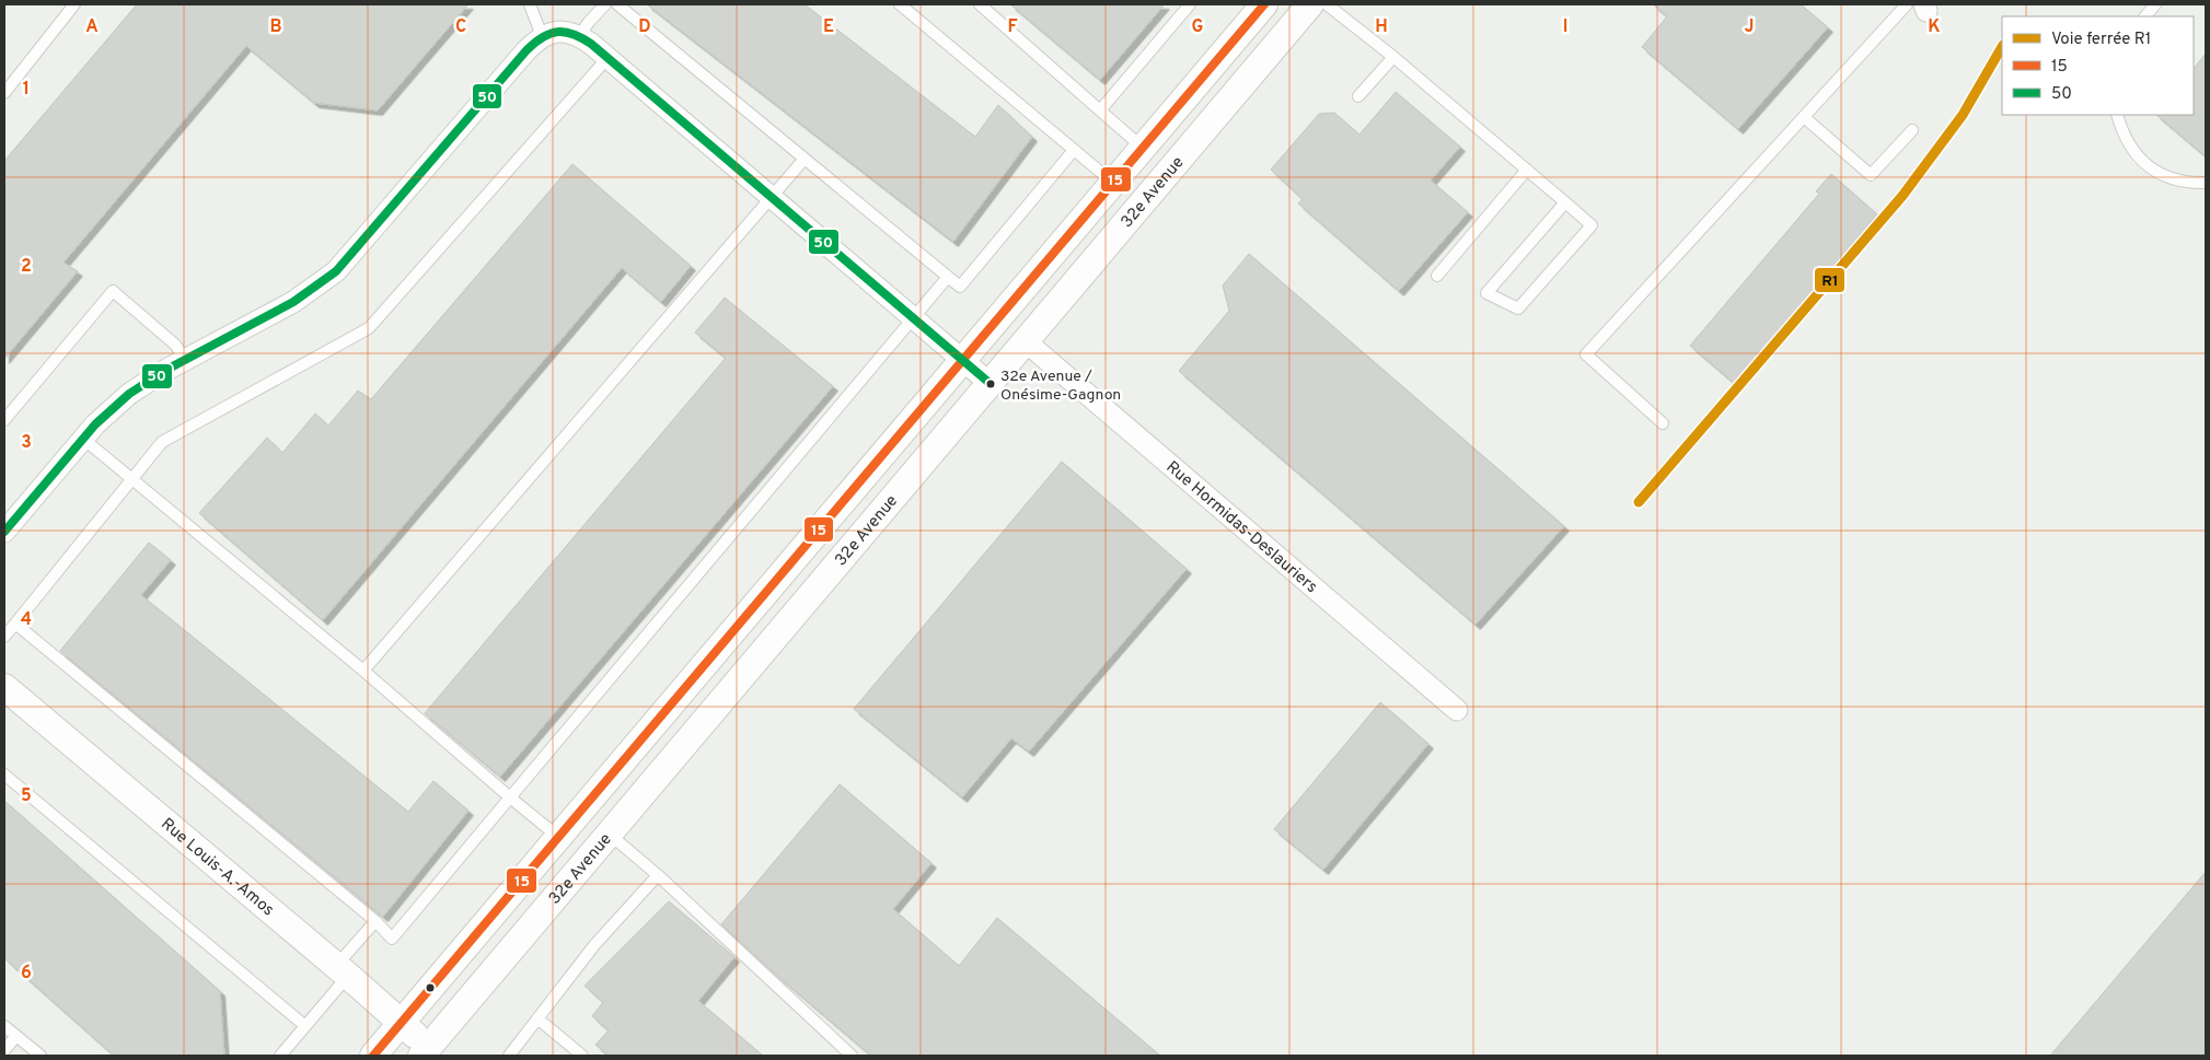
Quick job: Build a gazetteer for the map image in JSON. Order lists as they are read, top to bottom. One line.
{"streets":{"street":["32e Avenue","Rue Hormidas-Deslauriers","Rue Louis-A.-Amos"]},"crossings":[["32e Avenue","Rue Hormidas-Deslauriers"],["32e Avenue","Rue Louis-A.-Amos"]],"places":["32e Avenue / Onésime-Gagnon"],"lines":["transit line 15","transit line 50","rail line R1"],"legend":["Voie ferrée R1","15","50"],"grid":{"columns":["A","B","C","D","E","F","G","H","I","J","K"],"rows":["1","2","3","4","5","6"]}}
